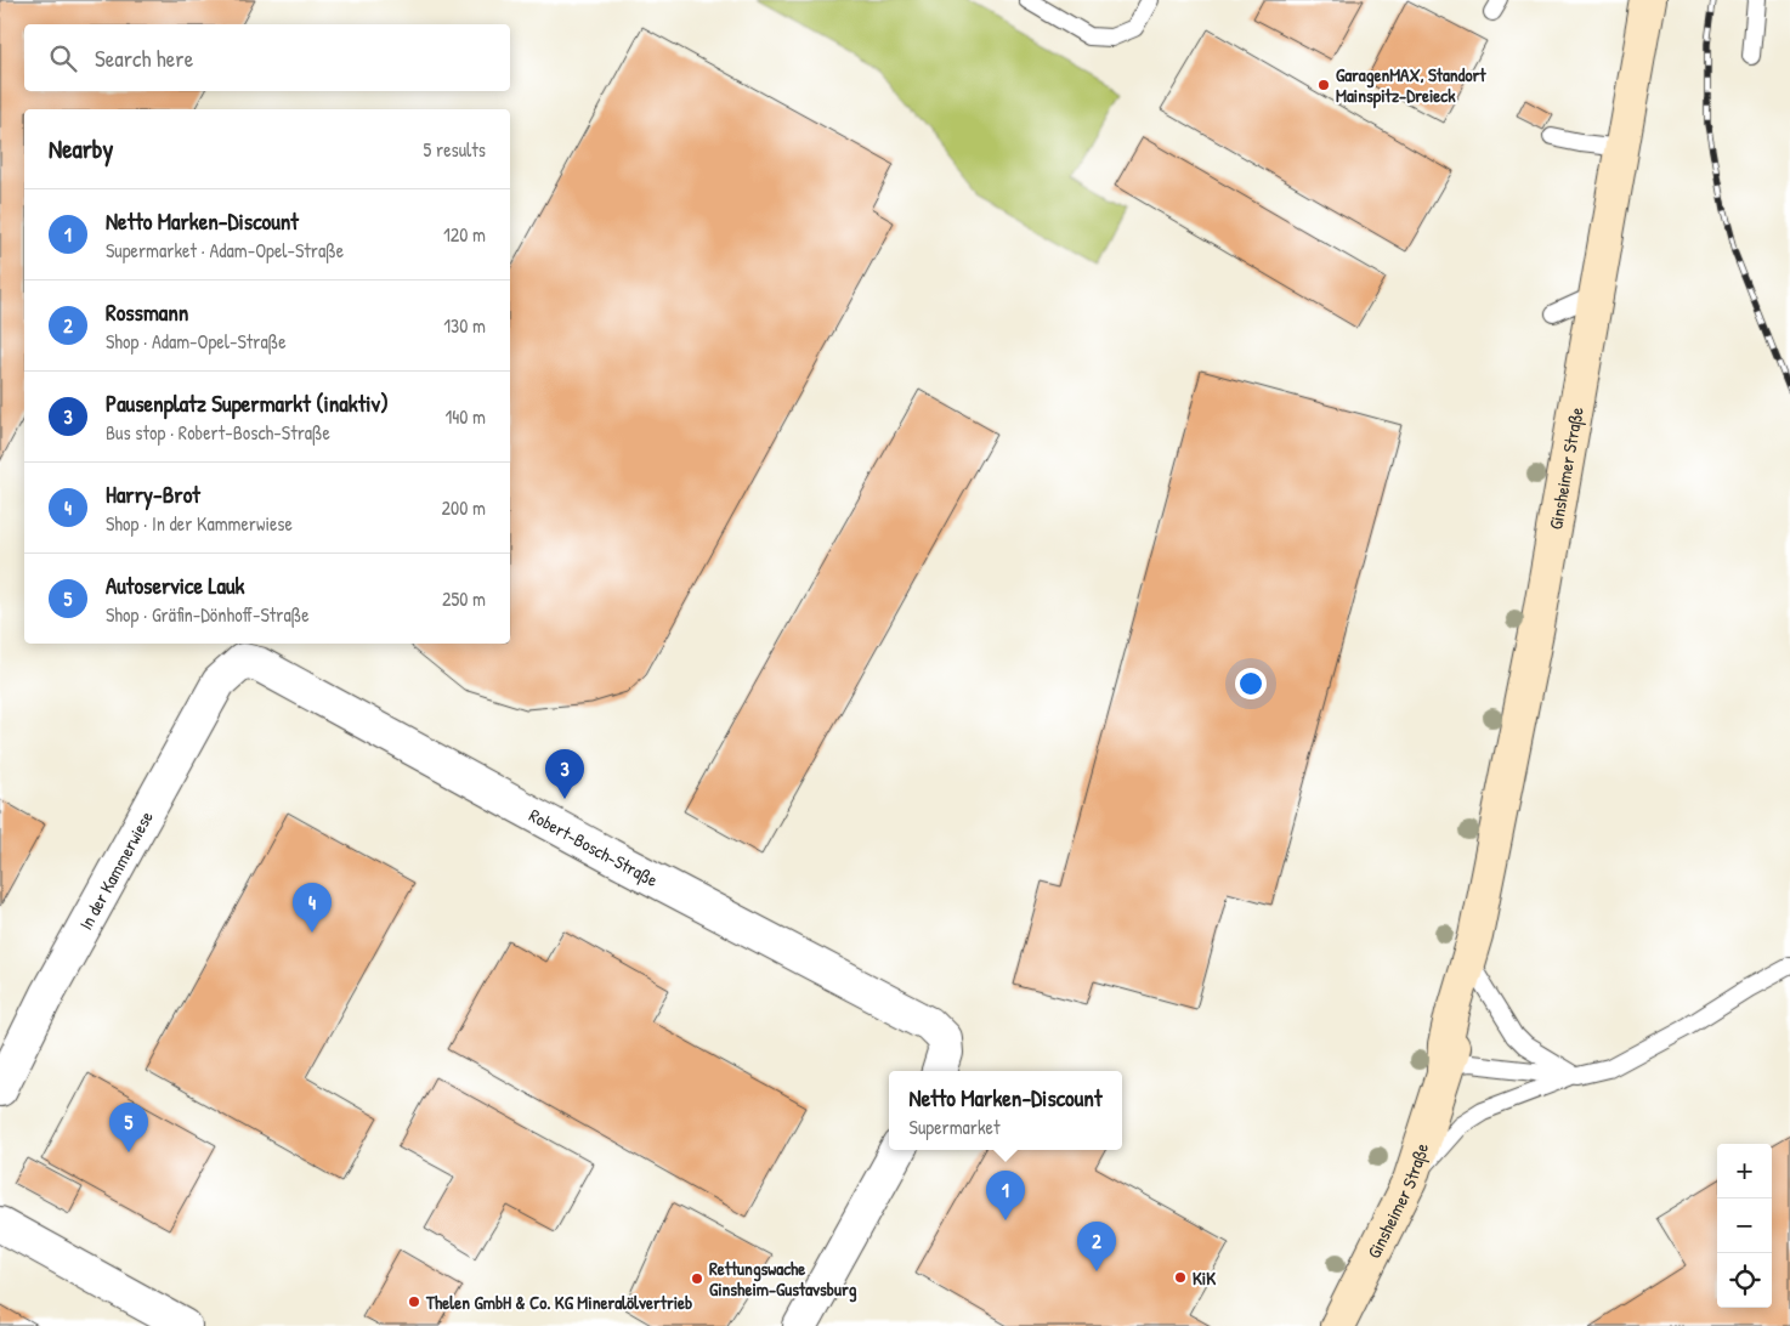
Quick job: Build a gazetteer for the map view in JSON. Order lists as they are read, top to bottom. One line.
{"streets":{"main road":["Ginsheimer Straße"],"street":["Robert-Bosch-Straße","In der Kammerwiese"]},"crossings":[["Robert-Bosch-Straße","In der Kammerwiese"]],"places":["GaragenMAX, Standort Mainspitz-Dreieck","KiK","Rettungswache Ginsheim-Gustavsburg","Thelen GmbH & Co. KG Mineralölvertrieb"],"page":{"search":"Search here","heading":["Nearby","5 results"],"list":[{"mark":"1","name":"Netto Marken-Discount","note":"Supermarket · Adam-Opel-Straße","value":"120 m"},{"mark":"2","name":"Rossmann","note":"Shop · Adam-Opel-Straße","value":"130 m"},{"mark":"3","name":"Pausenplatz Supermarkt (inaktiv)","note":"Bus stop · Robert-Bosch-Straße","value":"140 m"},{"mark":"4","name":"Harry-Brot","note":"Shop · In der Kammerwiese","value":"200 m"},{"mark":"5","name":"Autoservice Lauk","note":"Shop · Gräfin-Dönhoff-Straße","value":"250 m"}],"pins":["3","4","5","1","2"],"popup":["Netto Marken-Discount","Supermarket"],"map_buttons":["+","−"]}}
